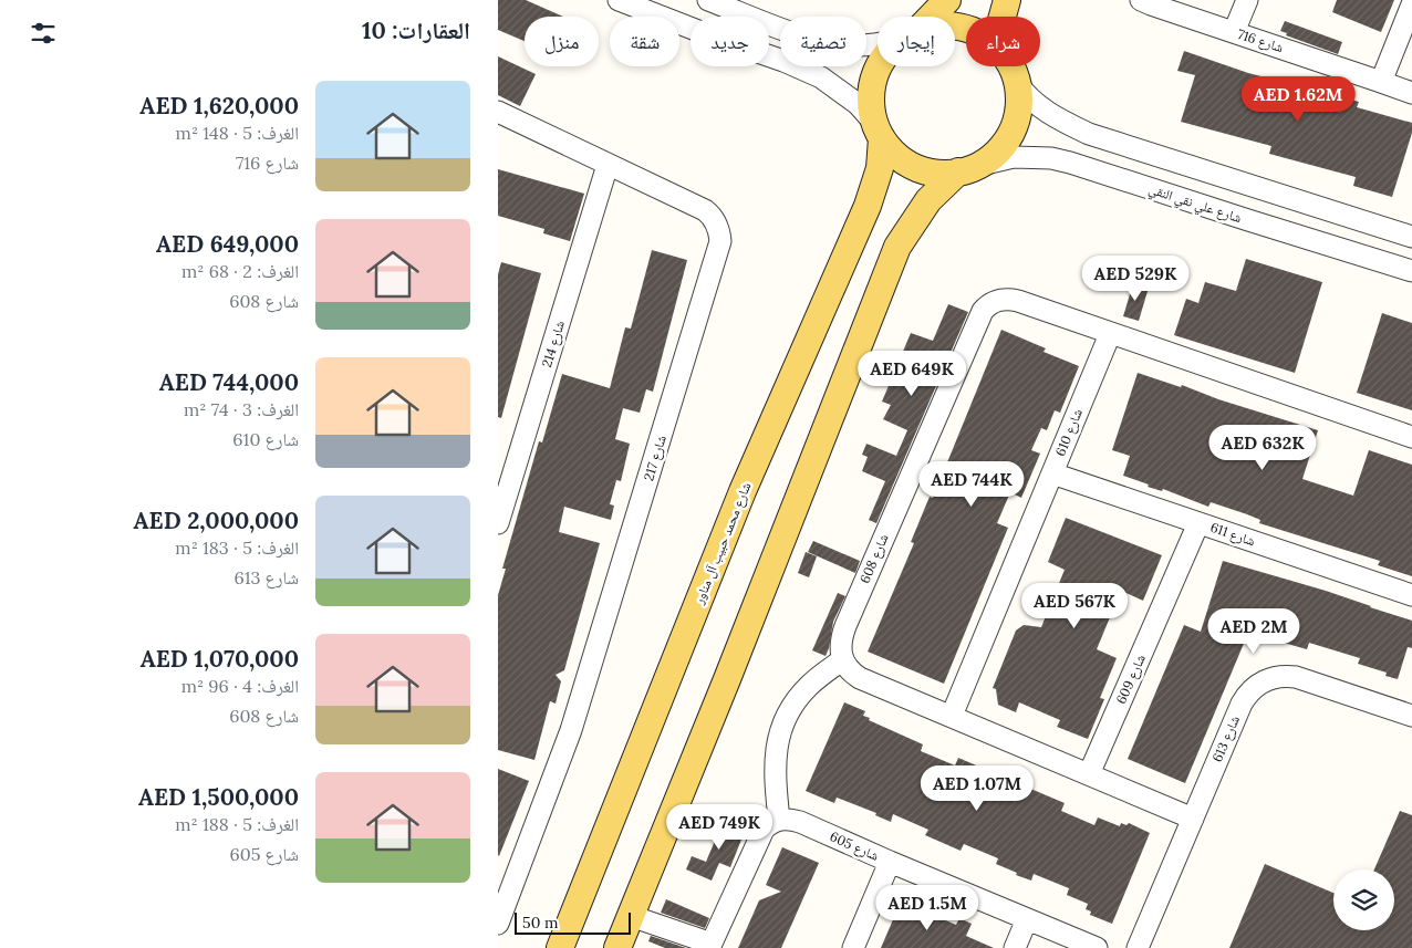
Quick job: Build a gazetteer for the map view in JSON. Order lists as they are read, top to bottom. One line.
{"streets":{"main road":["شارع محمد حبيب آل مناور"],"street":["شارع 716","شارع علي نقي النقي","شارع 214","شارع 610","شارع 217","شارع 611","شارع 608","شارع 609","شارع 613","شارع 605"]},"crossings":[["شارع 214","شارع 217"],["شارع 610","شارع 611"],["شارع 610","شارع 608"],["شارع 611","شارع 609"]],"scale_bar":"50 m","page":{"heading":"العقارات: 10","chip":["شراء","إيجار","تصفية","جديد","شقة","منزل"],"list":[{"name":"AED 1,620,000","note":"الغرف: 5 · 148 m² · شارع 716"},{"name":"AED 649,000","note":"الغرف: 2 · 68 m² · شارع 608"},{"name":"AED 744,000","note":"الغرف: 3 · 74 m² · شارع 610"},{"name":"AED 2,000,000","note":"الغرف: 5 · 183 m² · شارع 613"},{"name":"AED 1,070,000","note":"الغرف: 4 · 96 m² · شارع 608"},{"name":"AED 1,500,000","note":"الغرف: 5 · 188 m² · شارع 605"}],"price":["AED 1.62M","AED 529K","AED 649K","AED 632K","AED 744K","AED 567K","AED 2M","AED 1.07M","AED 749K","AED 1.5M"],"scale":"50 m"}}
